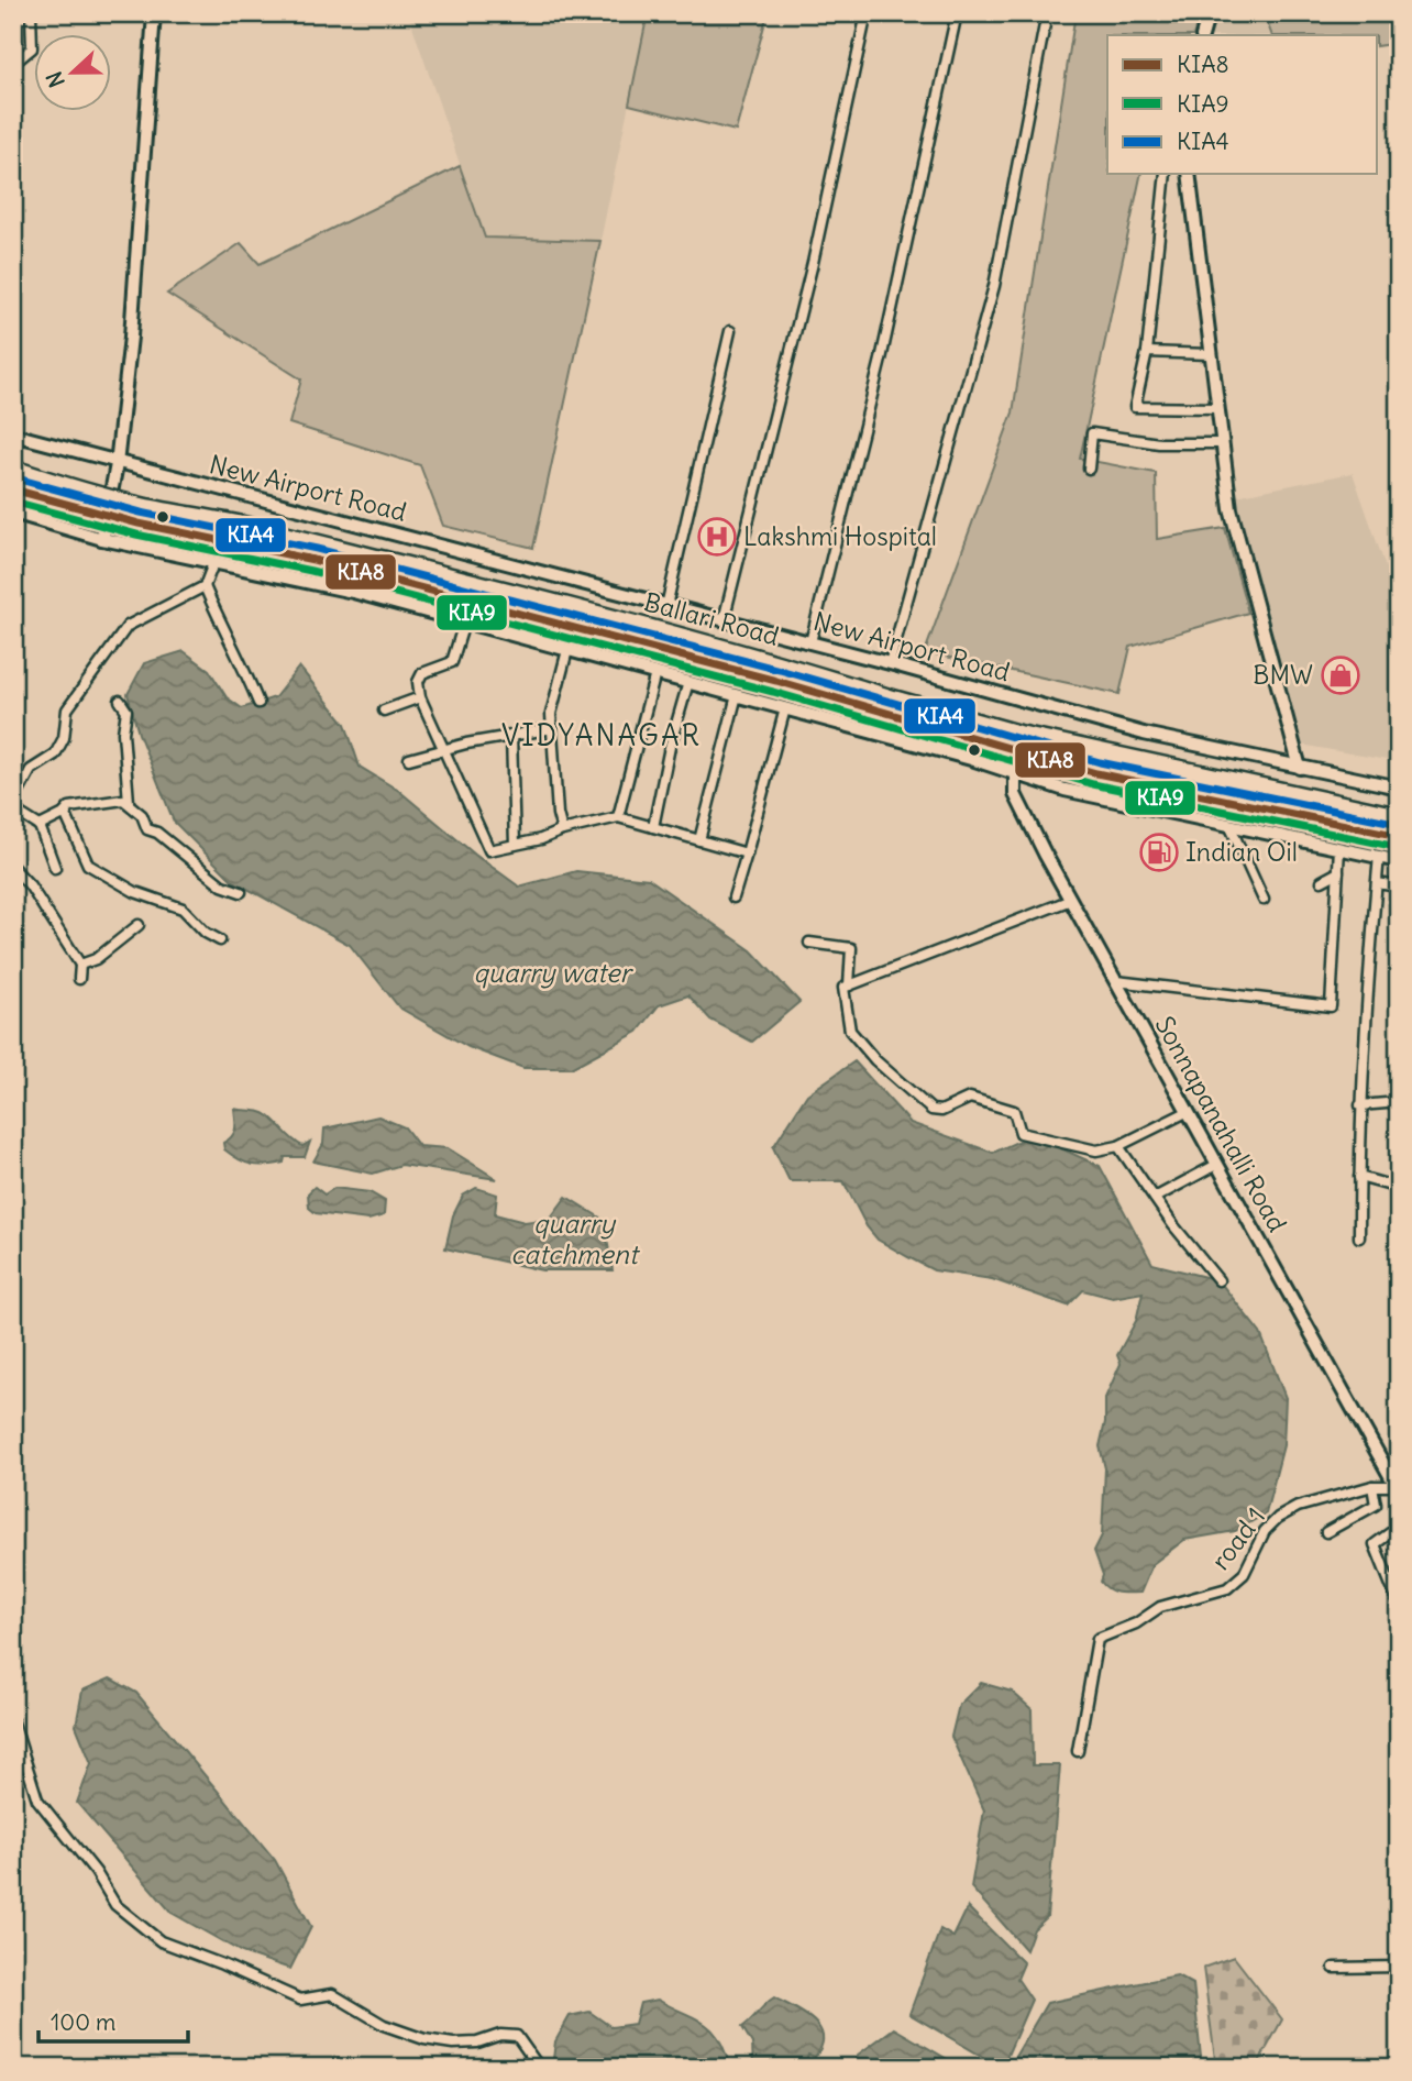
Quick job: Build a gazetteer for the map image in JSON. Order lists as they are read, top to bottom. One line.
{"streets":{"highway":["Ballari Road"],"street":["New Airport Road","Sonnapanahalli Road","road 1"]},"crossings":[["Sonnapanahalli Road","road 1"]],"districts":["VIDYANAGAR"],"water":["quarry water","quarry catchment"],"places":{"hospital":["Lakshmi Hospital"],"shop":["BMW"],"fuel station":["Indian Oil"]},"lines":["transit line KIA4","transit line KIA8","transit line KIA9"],"legend":["KIA8","KIA9","KIA4"],"scale_bar":"100 m","north":"left"}
